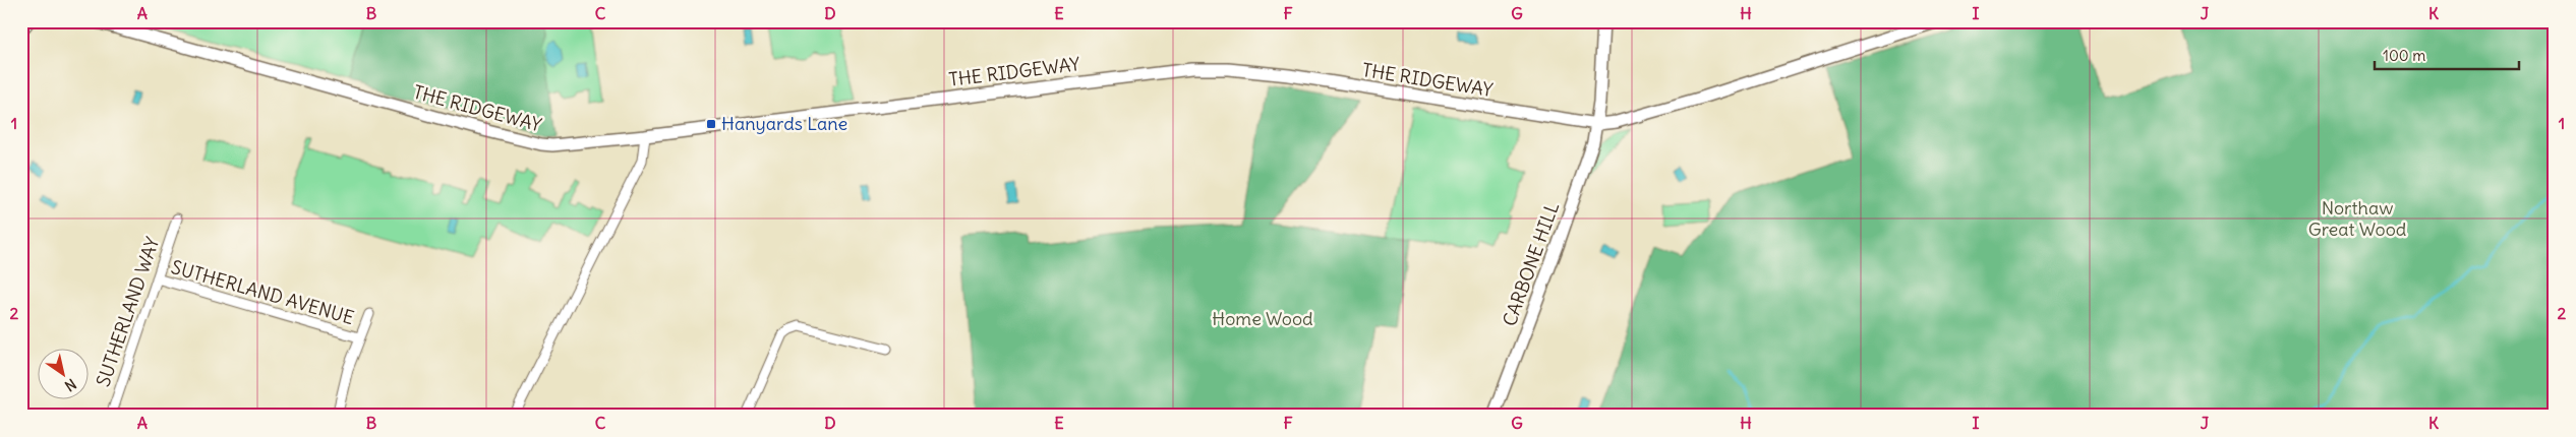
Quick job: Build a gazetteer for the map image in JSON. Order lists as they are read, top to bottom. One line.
{"streets":{"street":["THE RIDGEWAY","CARBONE HILL","SUTHERLAND AVENUE","SUTHERLAND WAY"]},"crossings":[["THE RIDGEWAY","CARBONE HILL"],["SUTHERLAND AVENUE","SUTHERLAND WAY"]],"parks":["Northaw Great Wood","Home Wood"],"places":{"transit":["Hanyards Lane"]},"scale_bar":"100 m","north":"bottom right","grid":{"columns":["A","B","C","D","E","F","G","H","I","J","K"],"rows":["1","2"]}}
